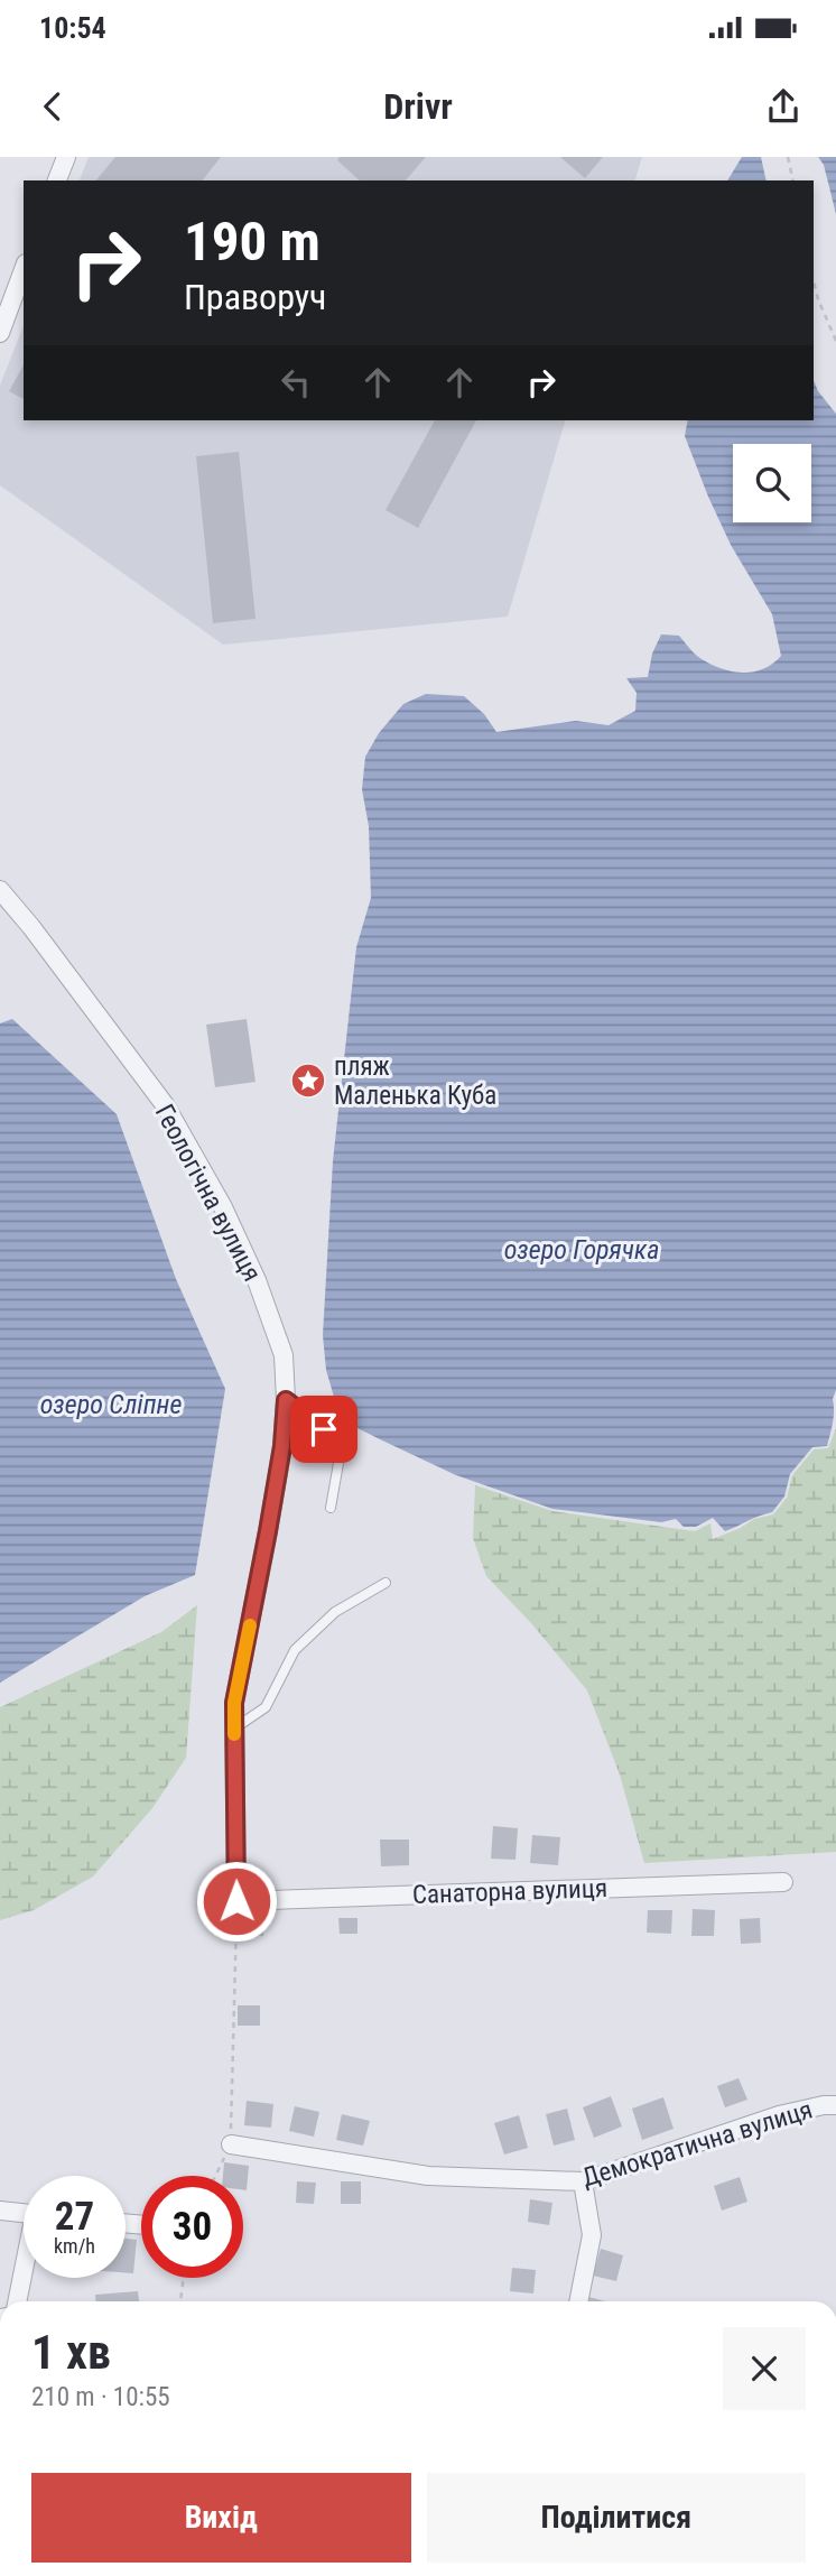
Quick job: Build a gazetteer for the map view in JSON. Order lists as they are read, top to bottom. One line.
{"streets":{"street":["Геологічна вулиця","Санаторна вулиця","Демократична вулиця"]},"crossings":[["Геологічна вулиця","Санаторна вулиця"]],"water":["озеро Горячка","озеро Сліпне"],"places":{"place":["пляж Маленька Куба"]},"page":{"status":"10:54","header":"Drivr","turn":["190 m","Праворуч"],"speed":"27 km/h","limit":"30","heading":["1 хв","210 m · 10:55"],"buttons":["Вихід","Поділитися"]}}
